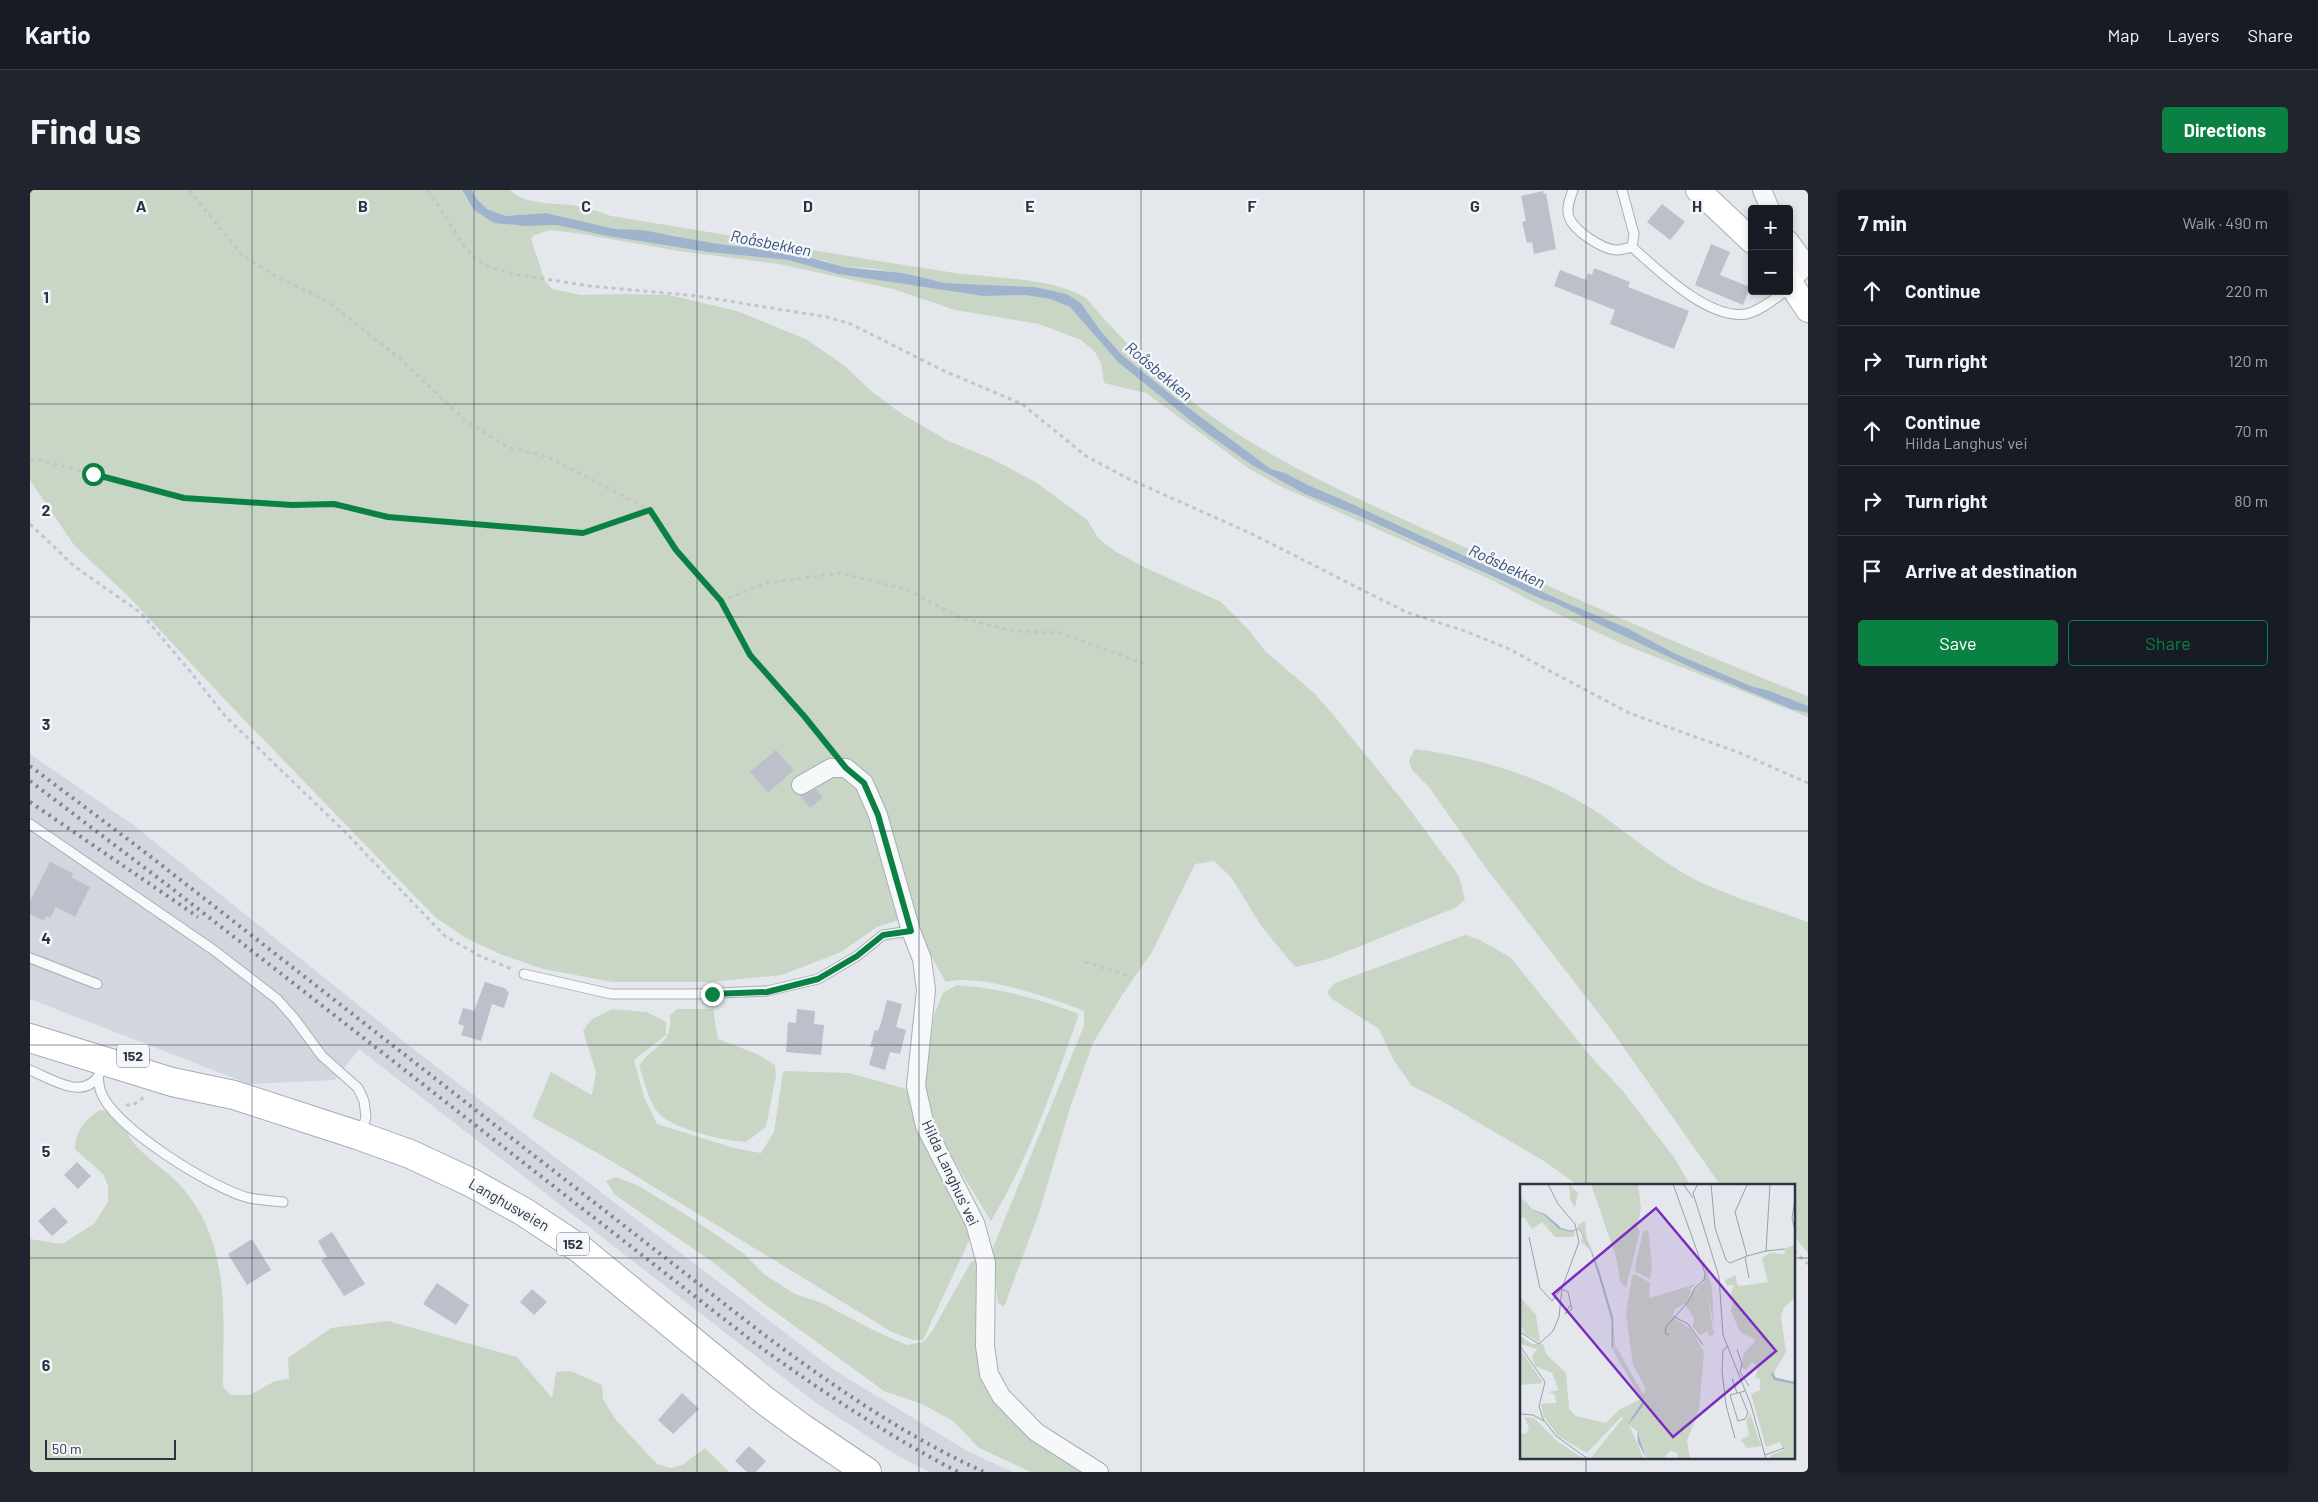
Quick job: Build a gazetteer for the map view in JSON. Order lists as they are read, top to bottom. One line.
{"streets":{"main road":["152","Langhusveien"],"street":["Hilda Langhus' vei"]},"water":["Roåsbekken"],"scale_bar":"50 m","page":{"header":"Kartio","nav":["Map","Layers","Share"],"buttons":["Directions",["Save","Share"]],"title":"Find us","heading":["7 min","Walk · 490 m"],"map_buttons":["+","−"],"list":[["Continue","220 m"],["Turn right","120 m"],["Continue","Hilda Langhus' vei","70 m"],["Turn right","80 m"],"Arrive at destination"],"scale":"50 m"},"grid":{"columns":["A","B","C","D","E","F","G","H"],"rows":["1","2","3","4","5","6"]}}
